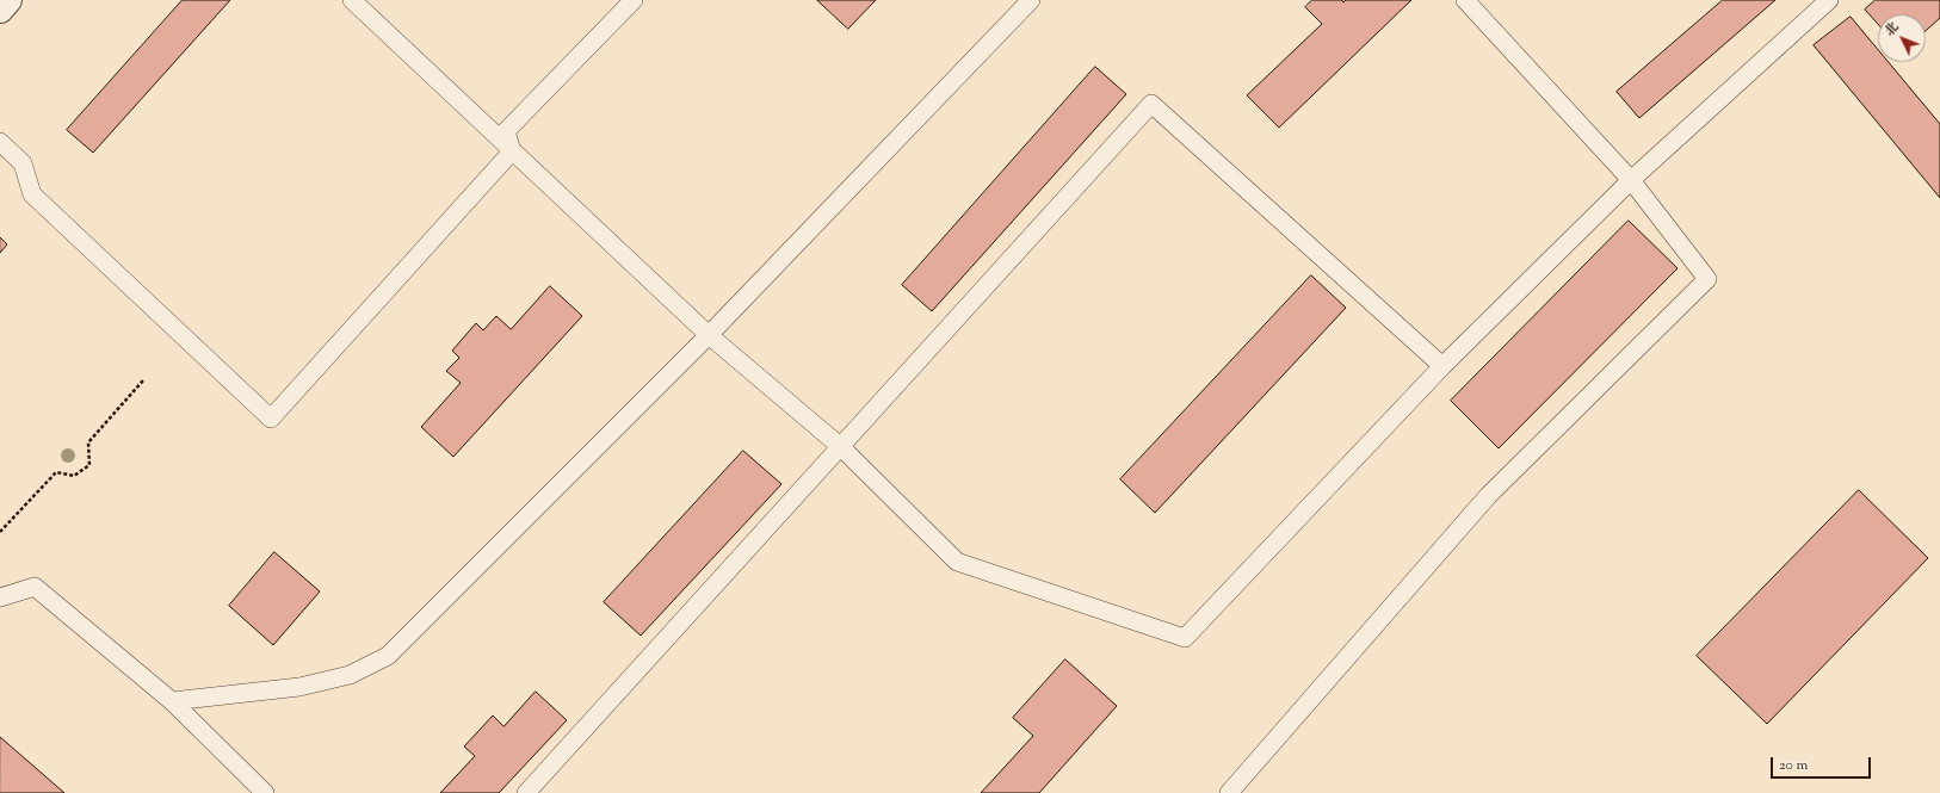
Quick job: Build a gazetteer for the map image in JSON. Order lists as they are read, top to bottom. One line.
{"scale_bar":"20 m","north":"top left"}
